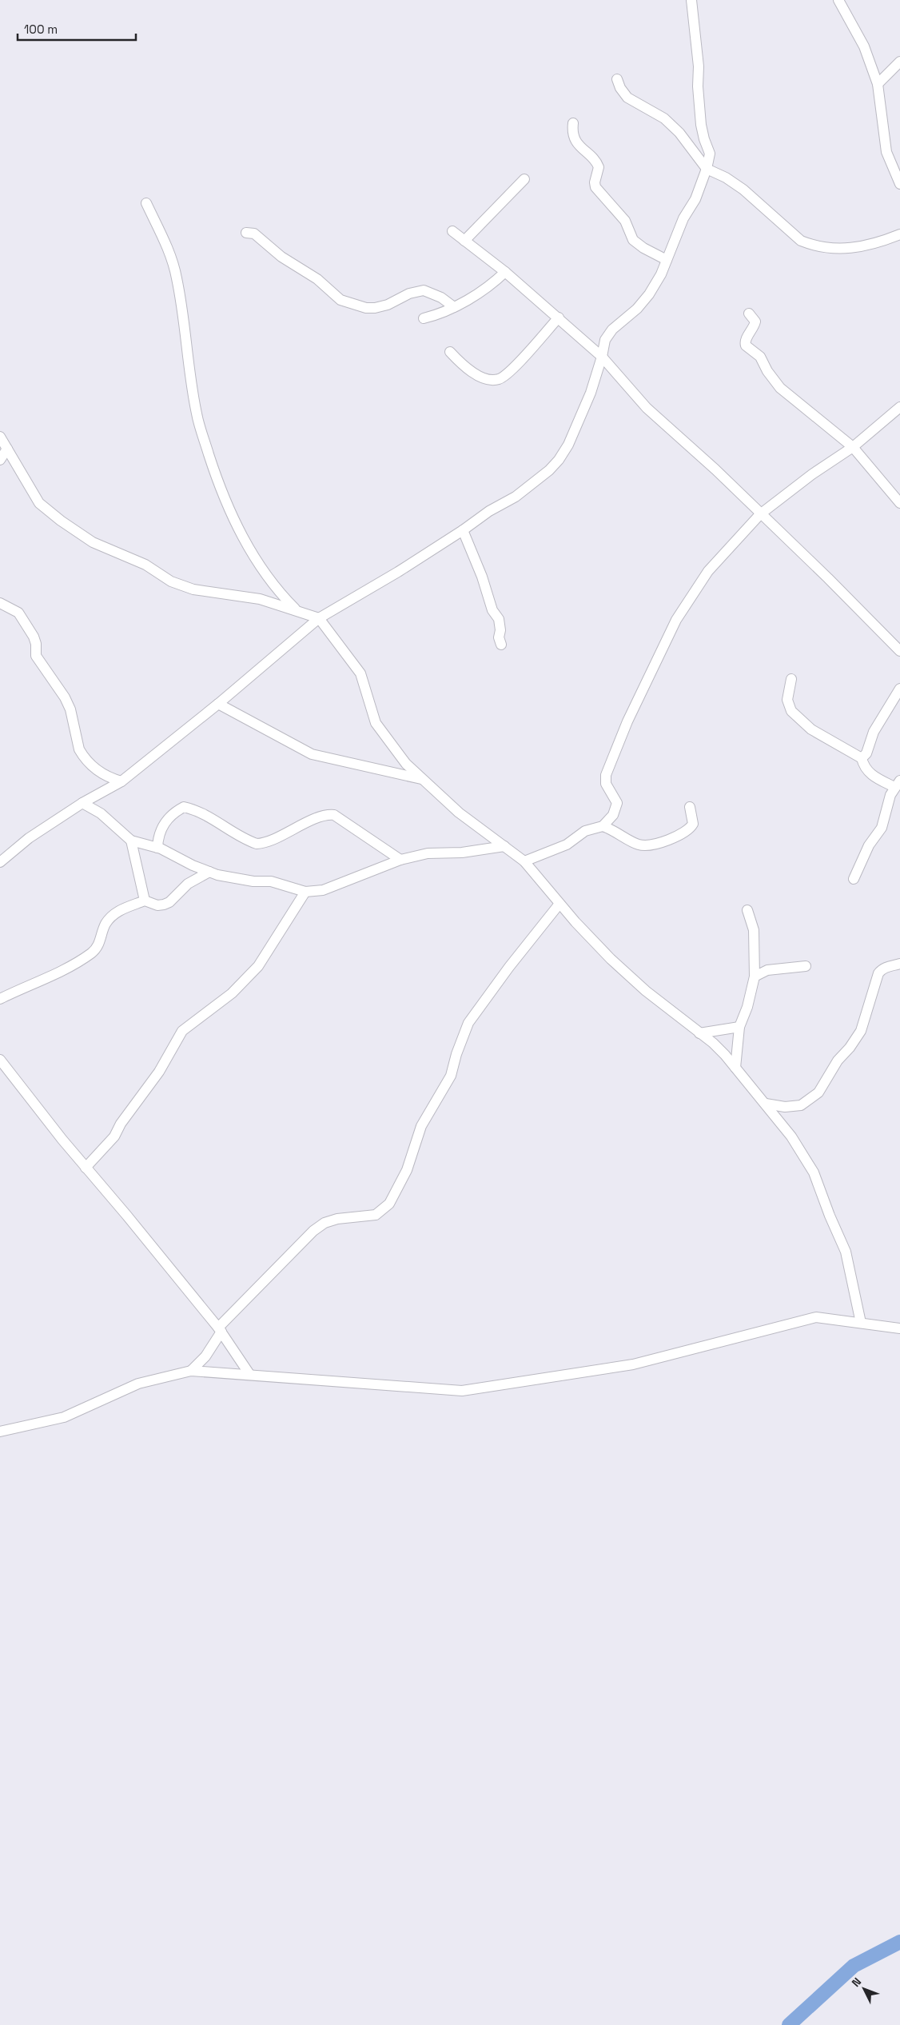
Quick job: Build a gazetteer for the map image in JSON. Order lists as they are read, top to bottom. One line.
{"scale_bar":"100 m","north":"top left"}
